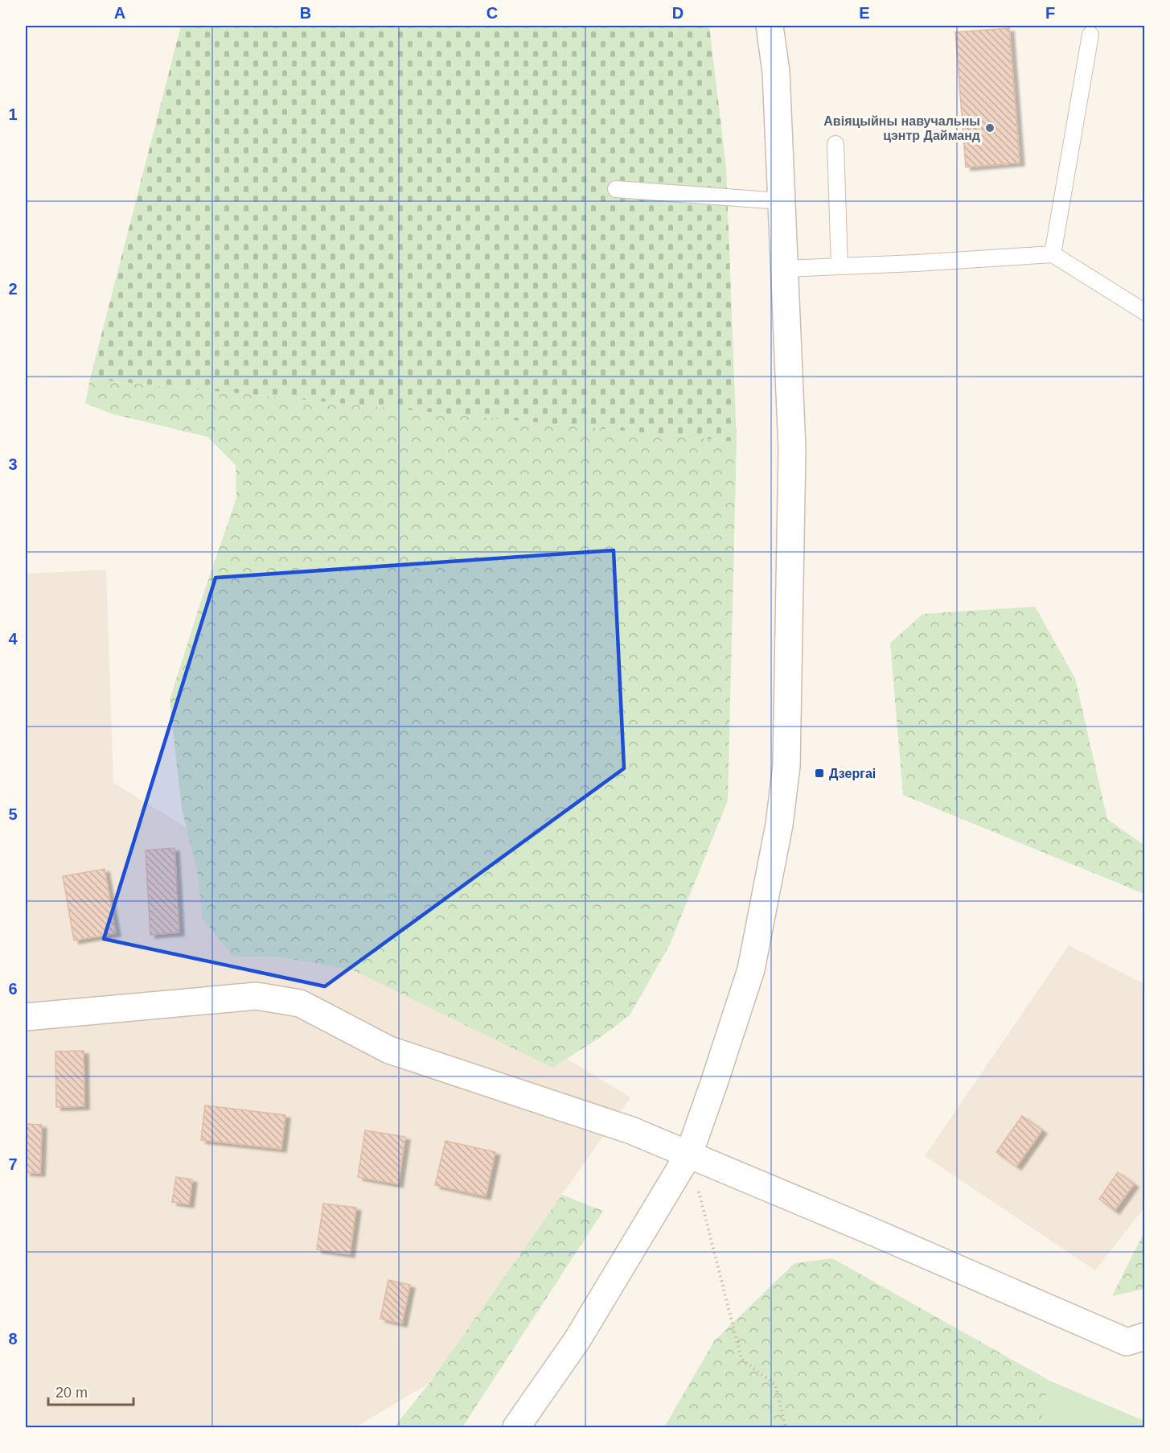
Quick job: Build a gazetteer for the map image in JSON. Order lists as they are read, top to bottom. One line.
{"places":{"other":["Авіяцыйны навучальны цэнтр Дайманд"],"transit":["Дзергаі"]},"scale_bar":"20 m","grid":{"columns":["A","B","C","D","E","F"],"rows":["1","2","3","4","5","6","7","8"]}}
